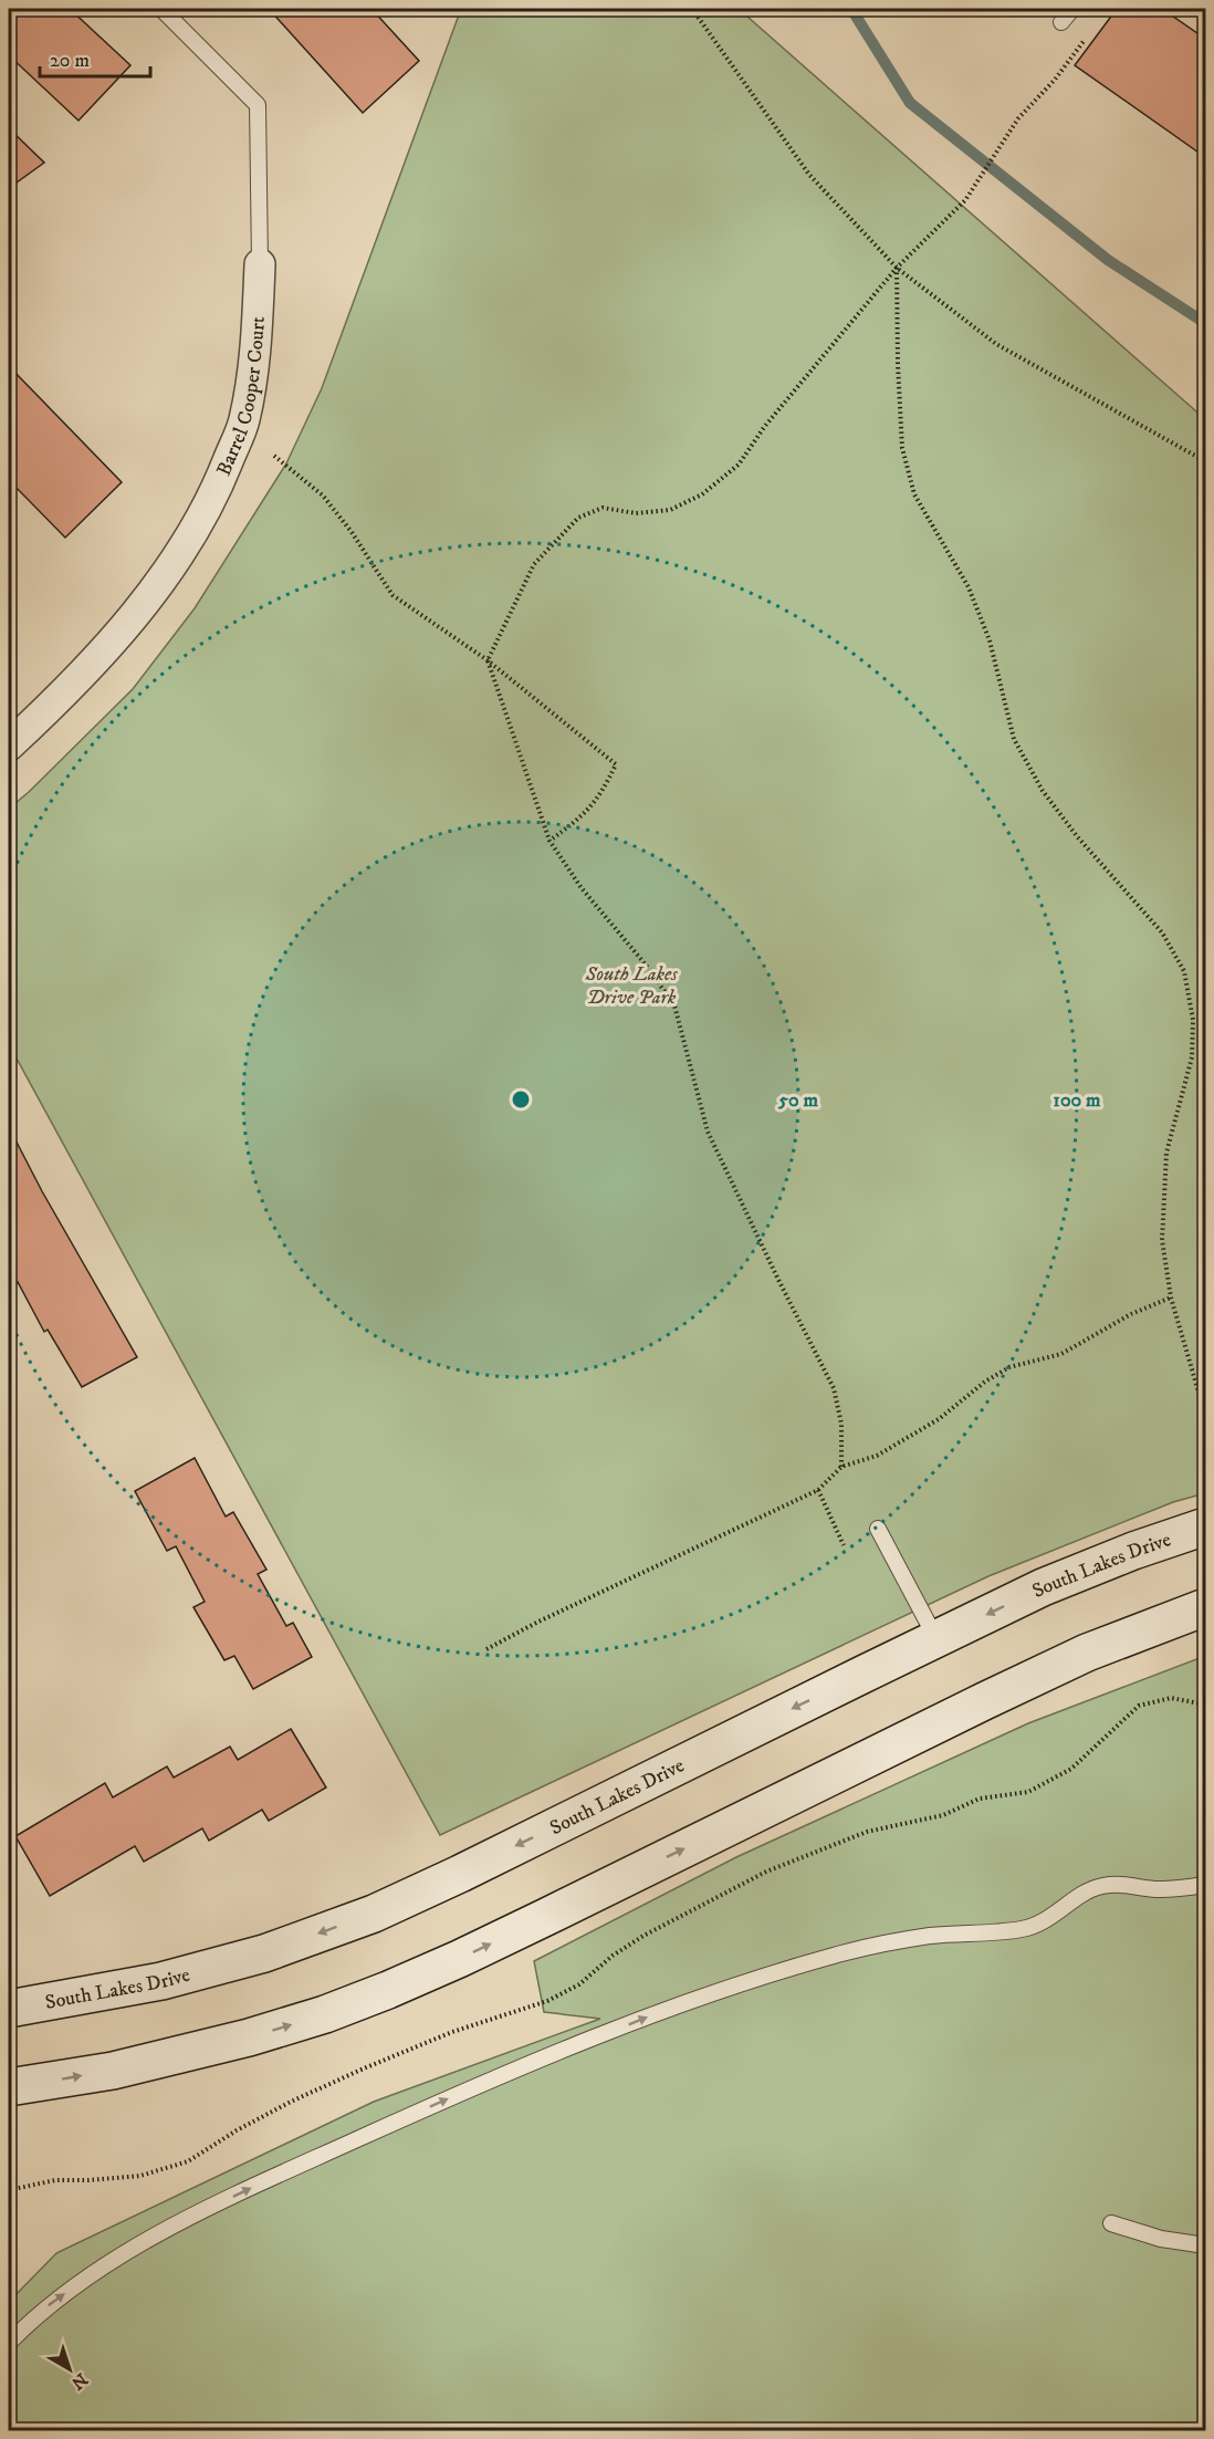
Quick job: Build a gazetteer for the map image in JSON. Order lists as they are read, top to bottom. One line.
{"streets":{"main road":["South Lakes Drive"],"street":["Barrel Cooper Court"]},"parks":["South Lakes Drive Park"],"scale_bar":"20 m","north":"bottom right","rings":["50 m","100 m"]}
